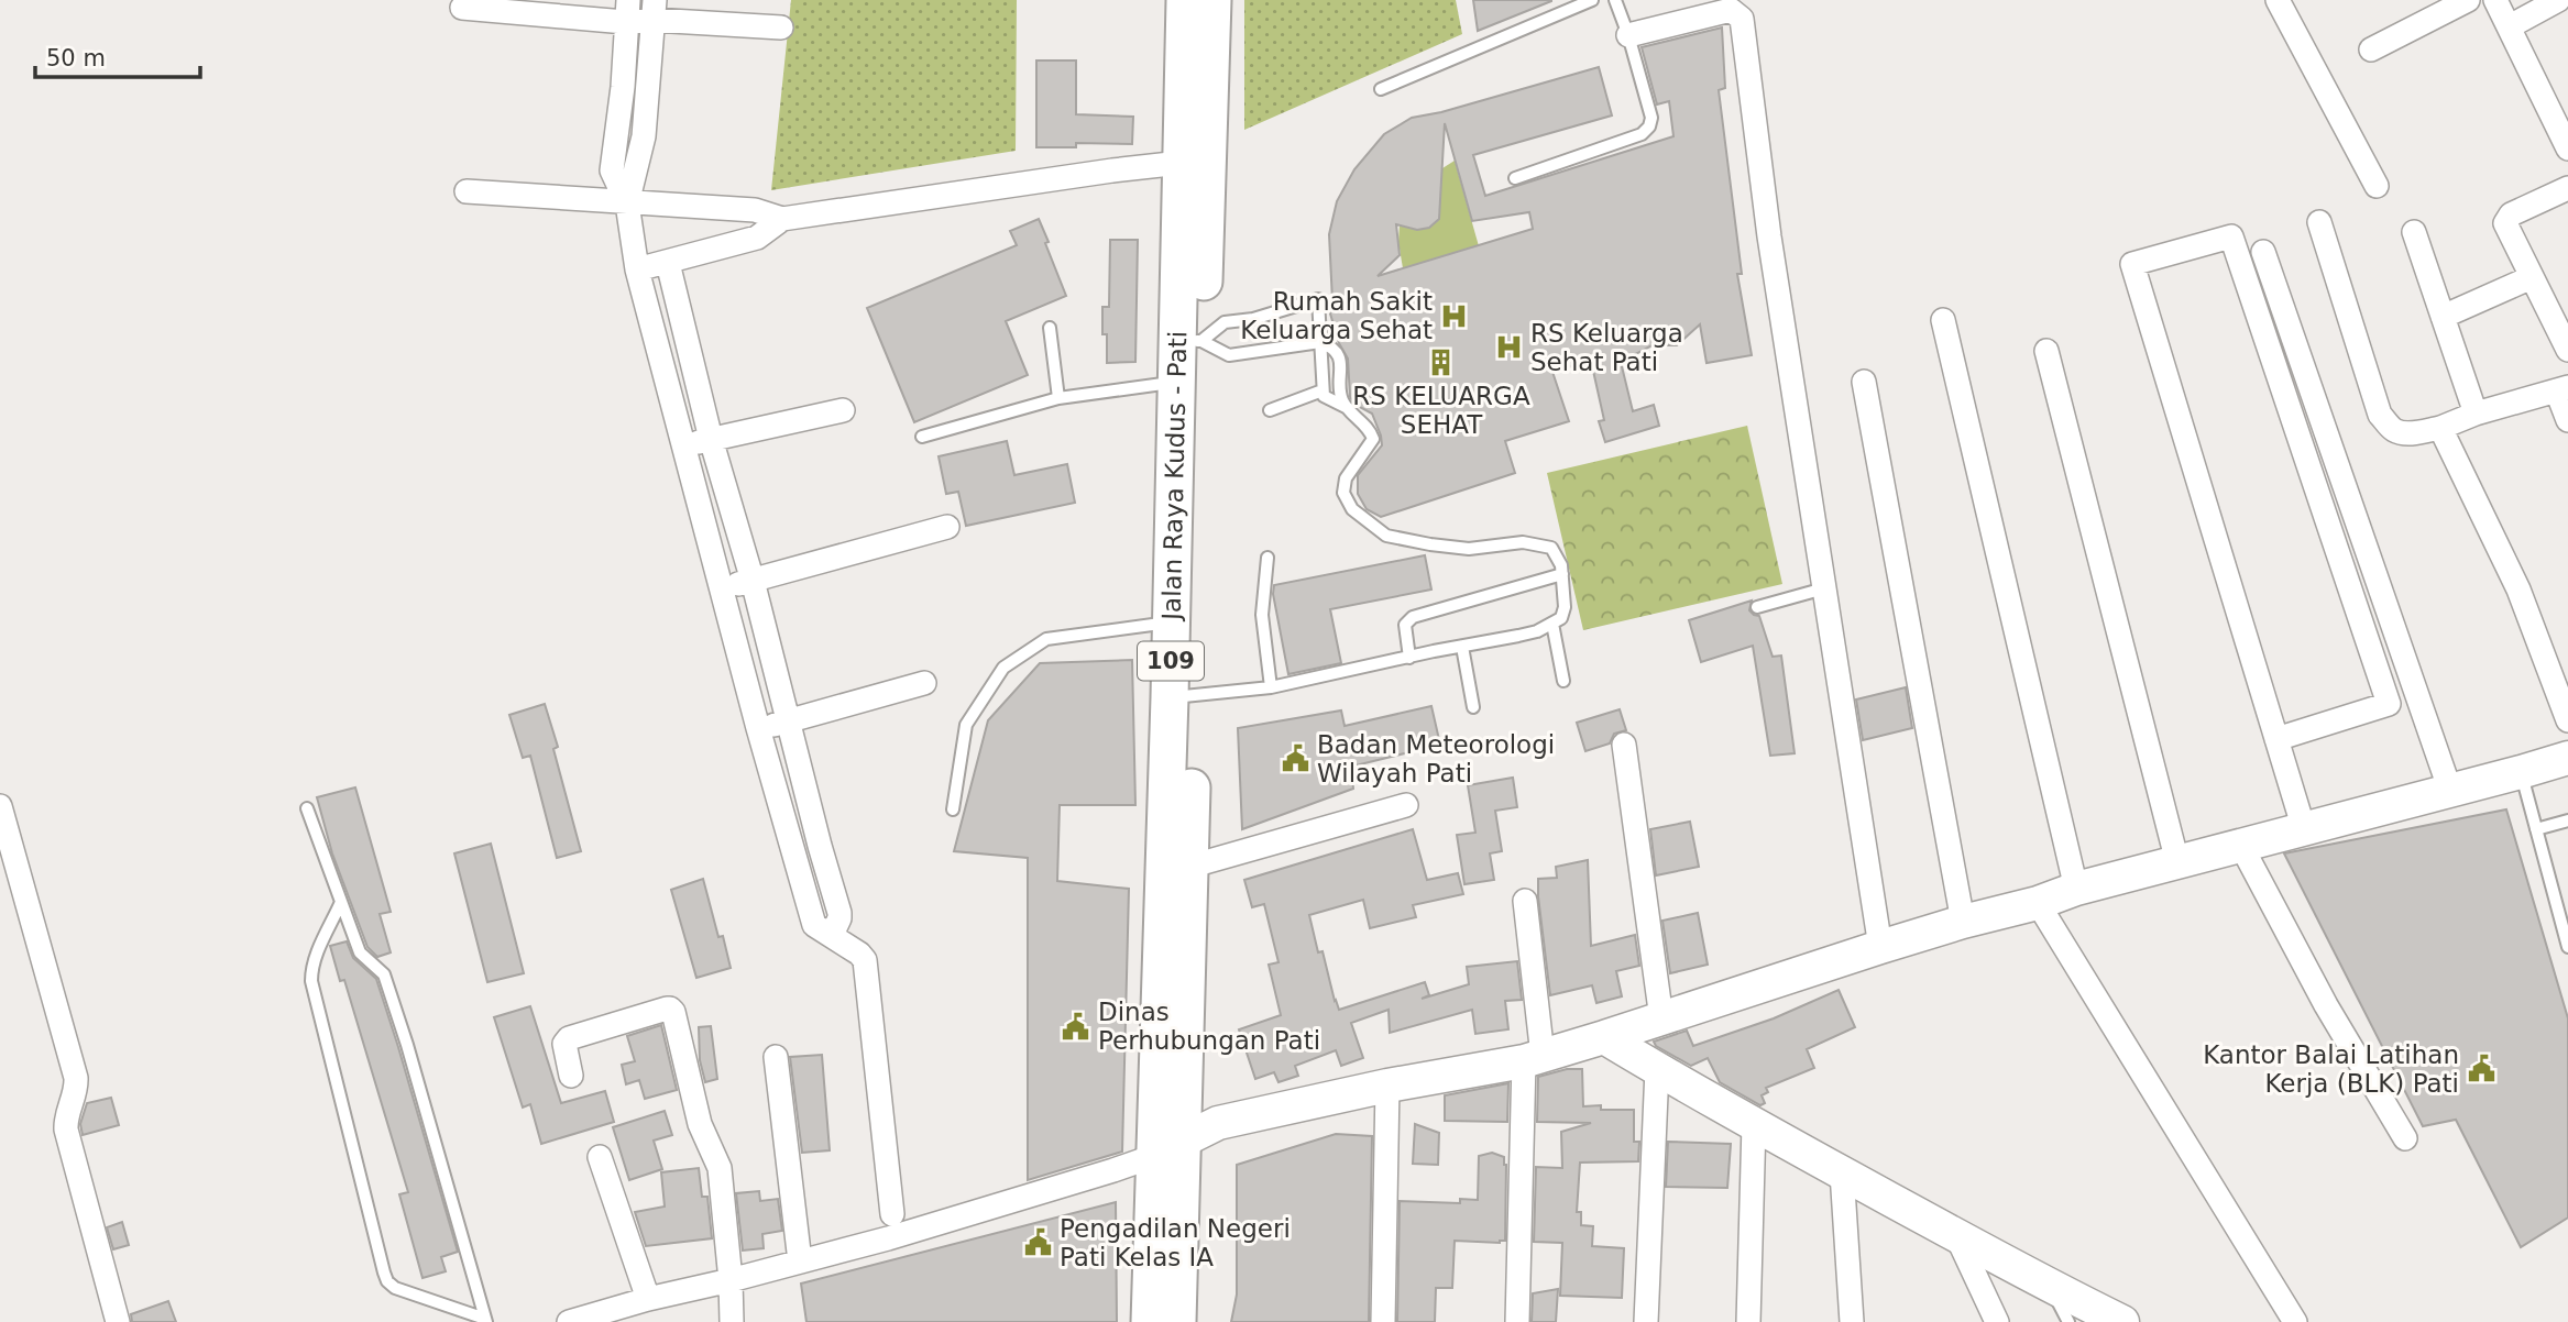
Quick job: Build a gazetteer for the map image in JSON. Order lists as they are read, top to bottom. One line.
{"streets":{"main road":["Jalan Raya Kudus - Pati","109"]},"places":{"hospital":["Rumah Sakit Keluarga Sehat","RS Keluarga Sehat Pati"],"building":["RS KELUARGA SEHAT"],"public building":["Badan Meteorologi Wilayah Pati","Dinas Perhubungan Pati","Kantor Balai Latihan Kerja (BLK) Pati","Pengadilan Negeri Pati Kelas IA"]},"scale_bar":"50 m"}
